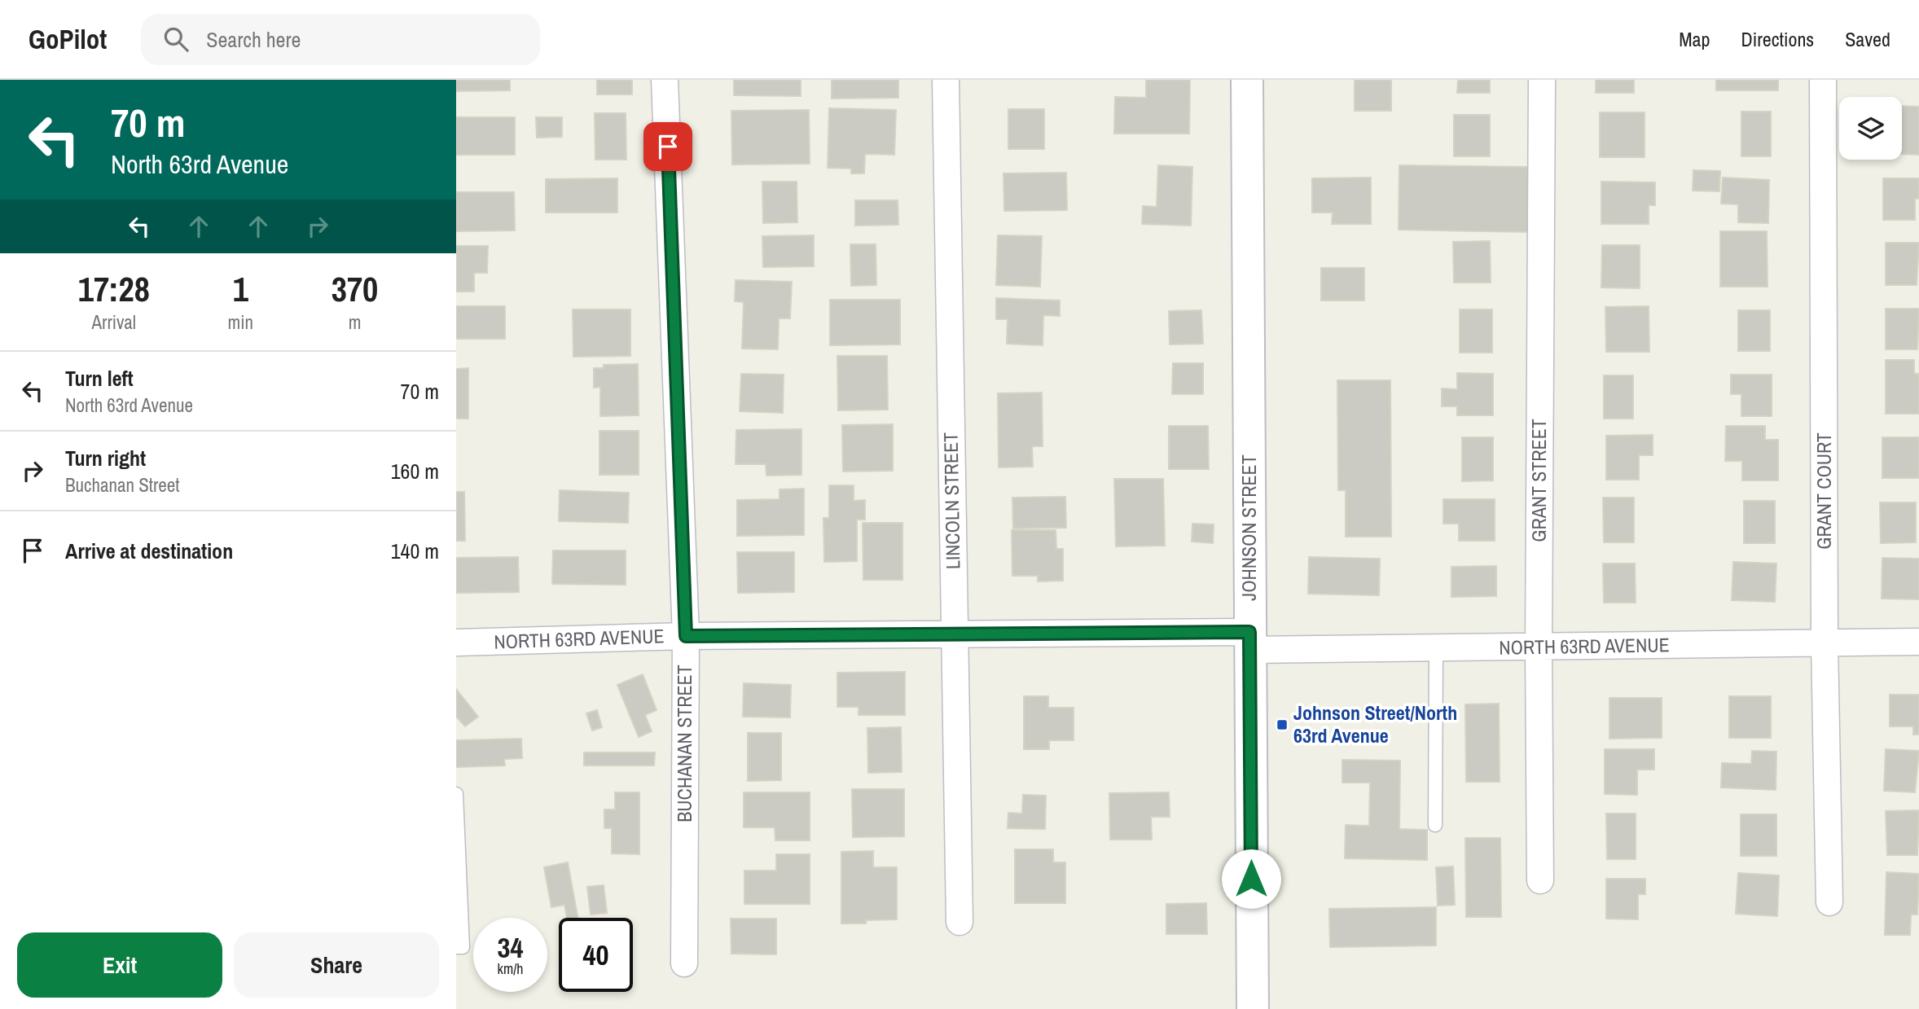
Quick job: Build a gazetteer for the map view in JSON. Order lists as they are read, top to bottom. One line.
{"streets":{"street":["GRANT STREET","GRANT COURT","LINCOLN STREET","JOHNSON STREET","NORTH 63RD AVENUE","BUCHANAN STREET"]},"crossings":[["GRANT STREET","NORTH 63RD AVENUE"],["GRANT COURT","NORTH 63RD AVENUE"],["LINCOLN STREET","NORTH 63RD AVENUE"],["JOHNSON STREET","NORTH 63RD AVENUE"],["NORTH 63RD AVENUE","BUCHANAN STREET"]],"places":{"transit":["Johnson Street/North 63rd Avenue"]},"page":{"header":"GoPilot","search":"Search here","nav":["Map","Directions","Saved"],"turn":["70 m","North 63rd Avenue"],"eta":["17:28","Arrival","1","min","370","m"],"list":[{"name":"Turn left","note":"North 63rd Avenue","value":"70 m"},{"name":"Turn right","note":"Buchanan Street","value":"160 m"},{"name":"Arrive at destination","value":"140 m"}],"speed":"34 km/h","limit":"40","buttons":["Exit","Share"]}}
